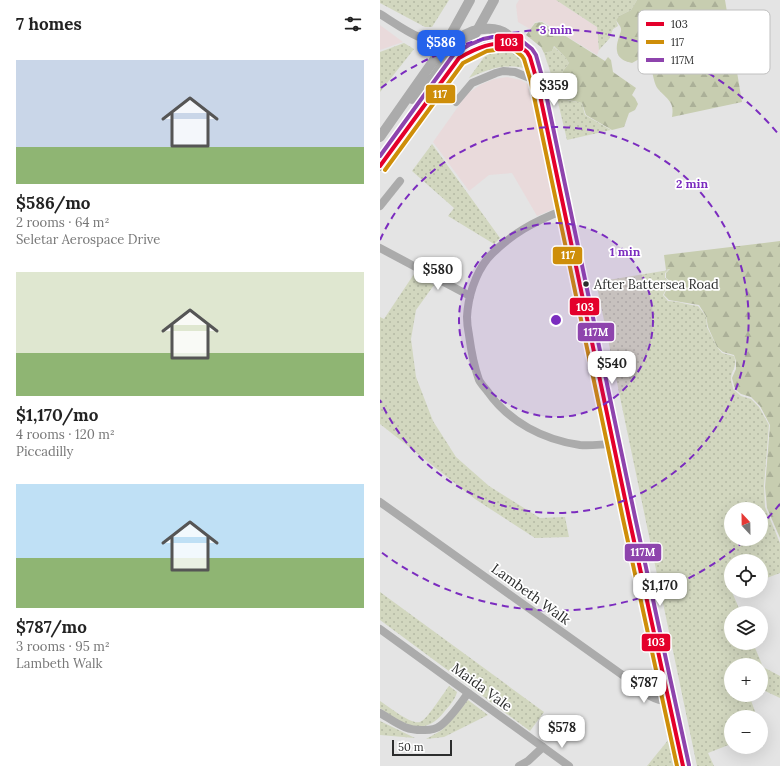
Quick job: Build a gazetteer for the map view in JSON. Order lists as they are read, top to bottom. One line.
{"streets":{"street":["Lambeth Walk","Maida Vale"]},"places":["After Battersea Road"],"lines":["transit line 117M","transit line 103","transit line 117"],"legend":["103","117","117M"],"scale_bar":"50 m","north":"top","page":{"heading":"7 homes","price":["$586","$359","$580","$540","$1,170","$787","$578"],"list":[{"name":"$586/mo","note":"2 rooms · 64 m² · Seletar Aerospace Drive"},{"name":"$1,170/mo","note":"4 rooms · 120 m² · Piccadilly"},{"name":"$787/mo","note":"3 rooms · 95 m² · Lambeth Walk"}],"map_buttons":["+","−"],"scale":"50 m"},"rings":["3 min","2 min","1 min"]}
